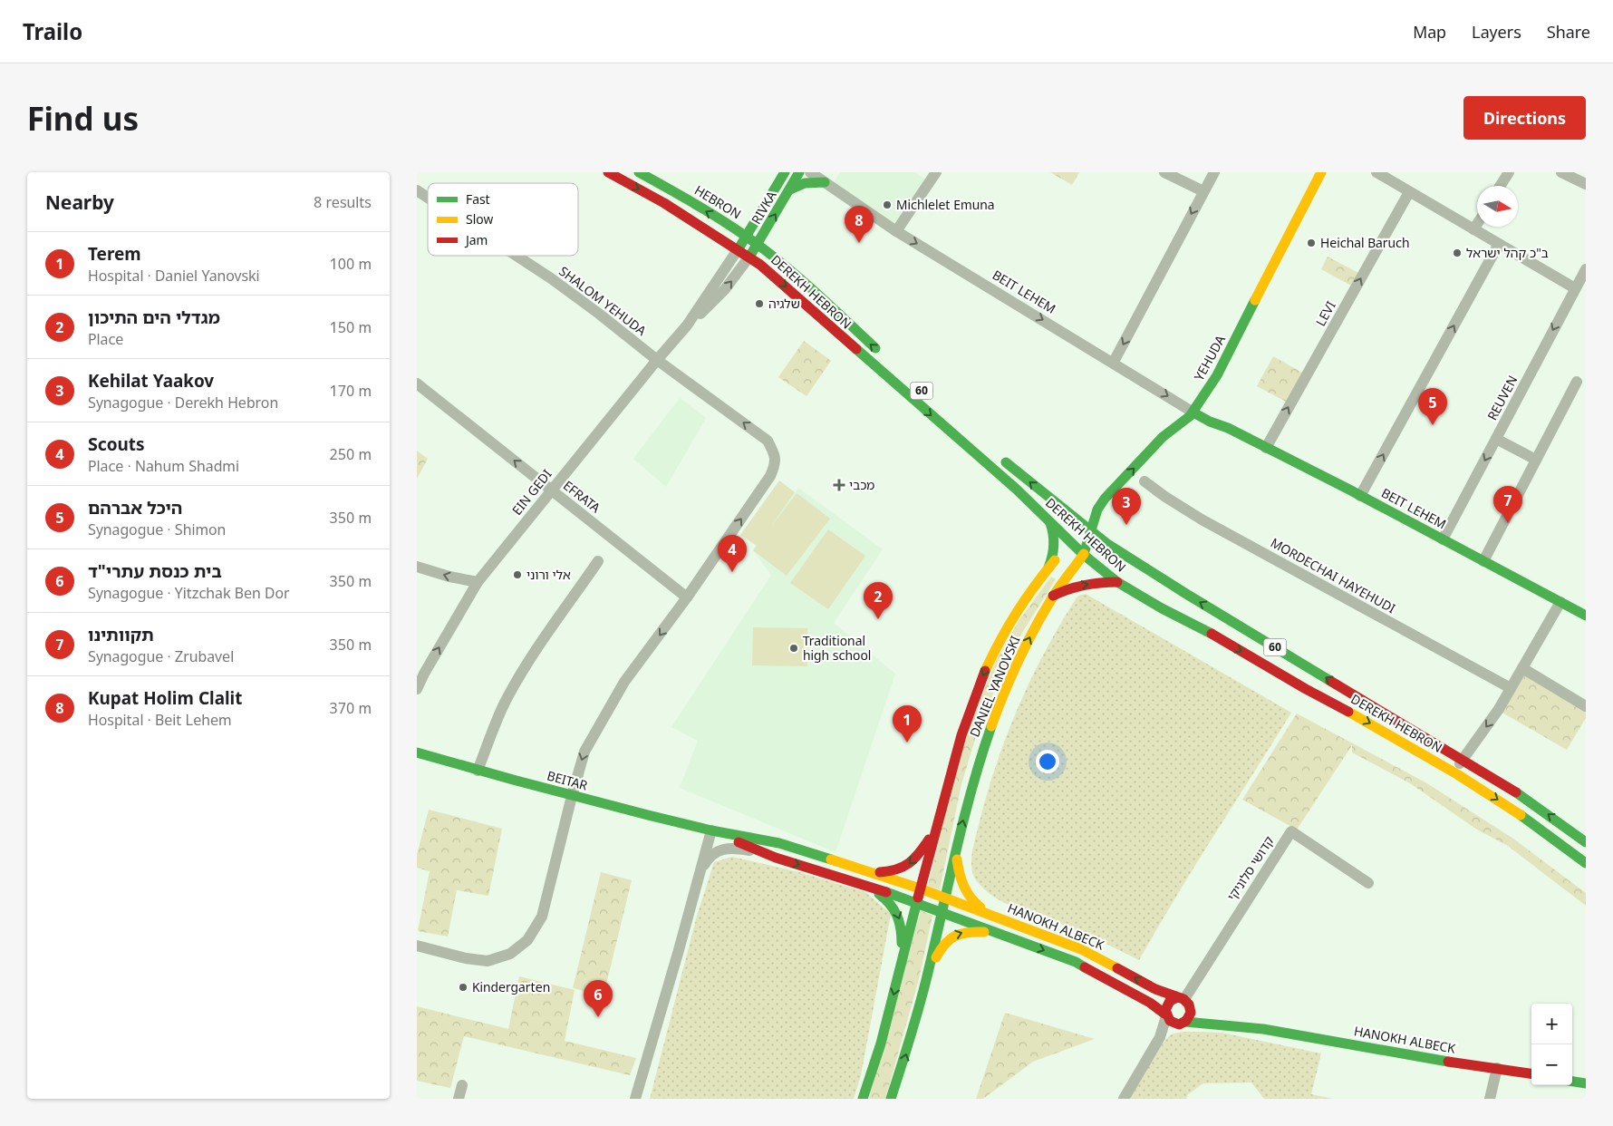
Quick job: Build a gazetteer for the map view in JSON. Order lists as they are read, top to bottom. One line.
{"streets":{"main road":["HEBRON","RIVKA","DEREKH HEBRON","BEIT LEHEM","YEHUDA","60","DANIEL YANOVSKI","BEITAR","HANOKH ALBECK"],"street":["SHALOM YEHUDA","LEVI","REUVEN","EIN GEDI","EFRATA","MORDECHAI HAYEHUDI","קדושי סלוניקי"]},"crossings":[["HEBRON","RIVKA"],["HEBRON","DEREKH HEBRON"],["RIVKA","DEREKH HEBRON"],["RIVKA","EIN GEDI"],["DEREKH HEBRON","YEHUDA"],["DEREKH HEBRON","EIN GEDI"],["DEREKH HEBRON","DANIEL YANOVSKI"],["BEIT LEHEM","LEVI"],["BEIT LEHEM","YEHUDA"],["BEIT LEHEM","REUVEN"],["SHALOM YEHUDA","EIN GEDI"],["SHALOM YEHUDA","EFRATA"],["YEHUDA","DANIEL YANOVSKI"],["EIN GEDI","EFRATA"],["DANIEL YANOVSKI","BEITAR"],["DANIEL YANOVSKI","HANOKH ALBECK"],["BEITAR","HANOKH ALBECK"],["קדושי סלוניקי","HANOKH ALBECK"]],"one_way":["HEBRON","BEIT LEHEM","LEVI","YEHUDA","EFRATA"],"places":{"other":["Michlelet Emuna","Heichal Baruch","ב\"כ קהל ישראל","שלגיה","אלי ורוני","Traditional high school","Kindergarten"],"health":["מכבי"]},"legend":["Fast","Slow","Jam"],"north":"right","page":{"header":"Trailo","nav":["Map","Layers","Share"],"buttons":"Directions","title":"Find us","heading":["Nearby","8 results"],"pins":["8","5","7","3","4","2","1","6"],"list":[{"mark":"1","name":"Terem","note":"Hospital · Daniel Yanovski","value":"100 m"},{"mark":"2","name":"מגדלי הים התיכון","note":"Place","value":"150 m"},{"mark":"3","name":"Kehilat Yaakov","note":"Synagogue · Derekh Hebron","value":"170 m"},{"mark":"4","name":"Scouts","note":"Place · Nahum Shadmi","value":"250 m"},{"mark":"5","name":"היכל אברהם","note":"Synagogue · Shimon","value":"350 m"},{"mark":"6","name":"בית כנסת עתרי\"ד","note":"Synagogue · Yitzchak Ben Dor","value":"350 m"},{"mark":"7","name":"תקוותינו","note":"Synagogue · Zrubavel","value":"350 m"},{"mark":"8","name":"Kupat Holim Clalit","note":"Hospital · Beit Lehem","value":"370 m"}],"map_buttons":["+","−"]}}
